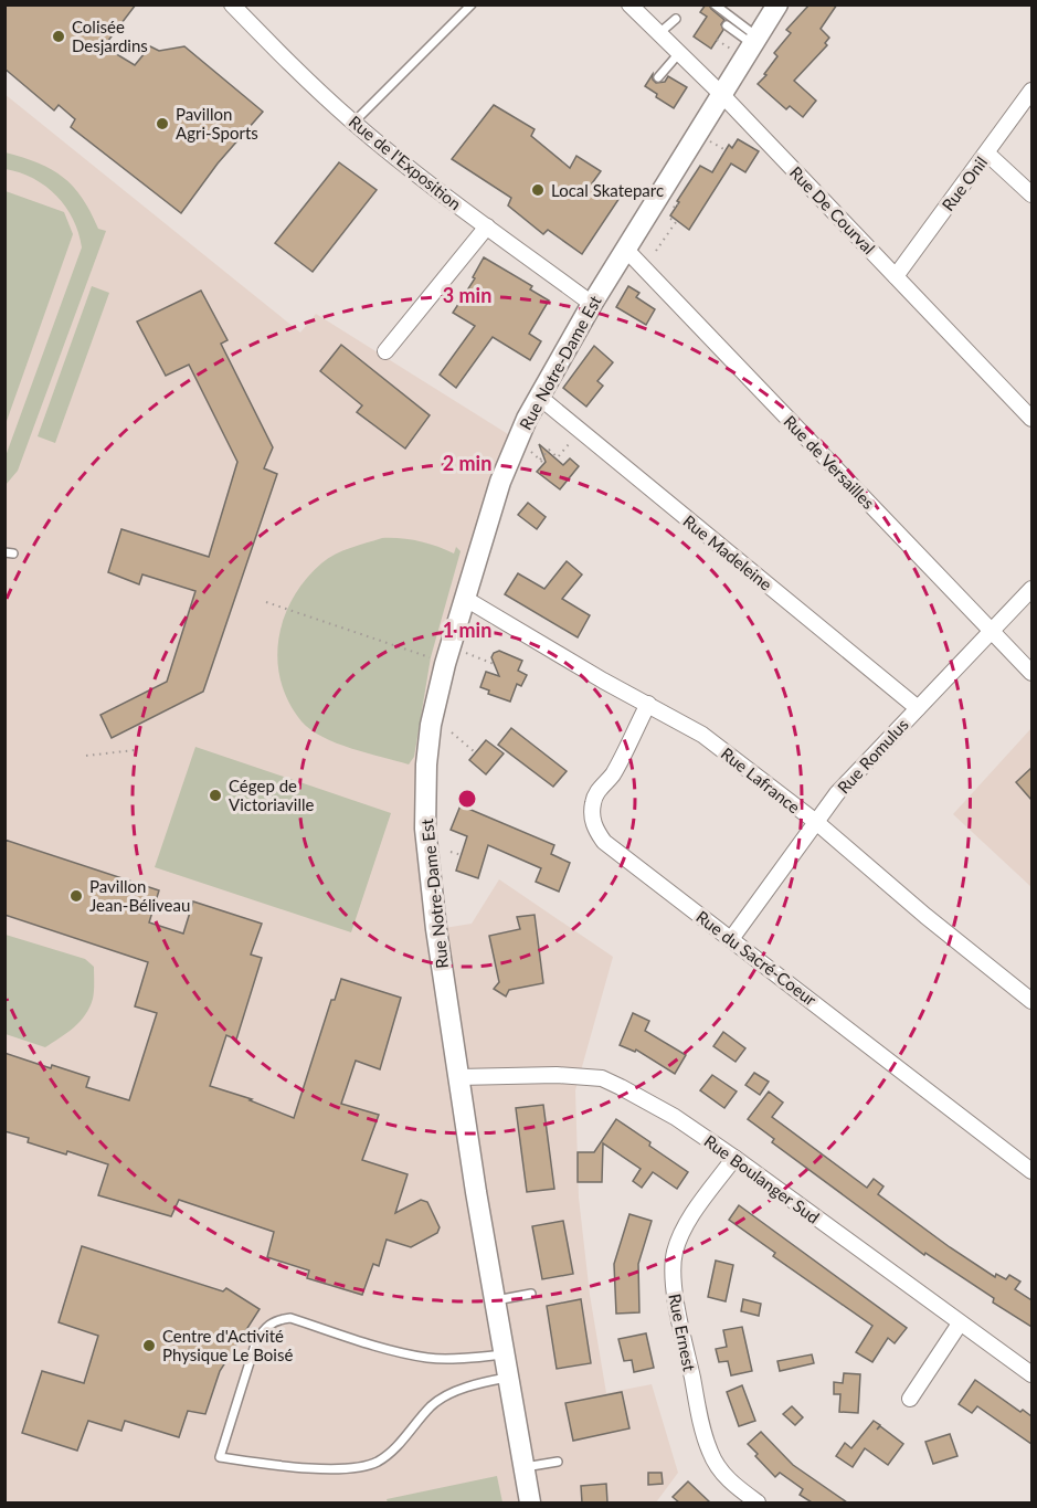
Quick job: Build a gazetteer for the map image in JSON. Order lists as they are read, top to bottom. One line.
{"streets":{"street":["Rue de l'Exposition","Rue Onil","Rue De Courval","Rue Notre-Dame Est","Rue de Versailles","Rue Madeleine","Rue Romulus","Rue Lafrance","Rue du Sacré-Coeur","Rue Boulanger Sud","Rue Ernest"]},"crossings":[["Rue de l'Exposition","Rue Notre-Dame Est"],["Rue Onil","Rue De Courval"],["Rue De Courval","Rue Notre-Dame Est"],["Rue Notre-Dame Est","Rue de Versailles"],["Rue Notre-Dame Est","Rue Madeleine"],["Rue Notre-Dame Est","Rue Lafrance"],["Rue Notre-Dame Est","Rue Boulanger Sud"],["Rue de Versailles","Rue Romulus"],["Rue Madeleine","Rue Romulus"],["Rue Romulus","Rue Lafrance"],["Rue Romulus","Rue du Sacré-Coeur"],["Rue Lafrance","Rue du Sacré-Coeur"],["Rue Boulanger Sud","Rue Ernest"]],"places":["Colisée Desjardins","Pavillon Agri-Sports","Local Skateparc","Cégep de Victoriaville","Pavillon Jean-Béliveau","Centre d'Activité Physique Le Boisé"],"rings":["3 min","2 min","1 min"]}
